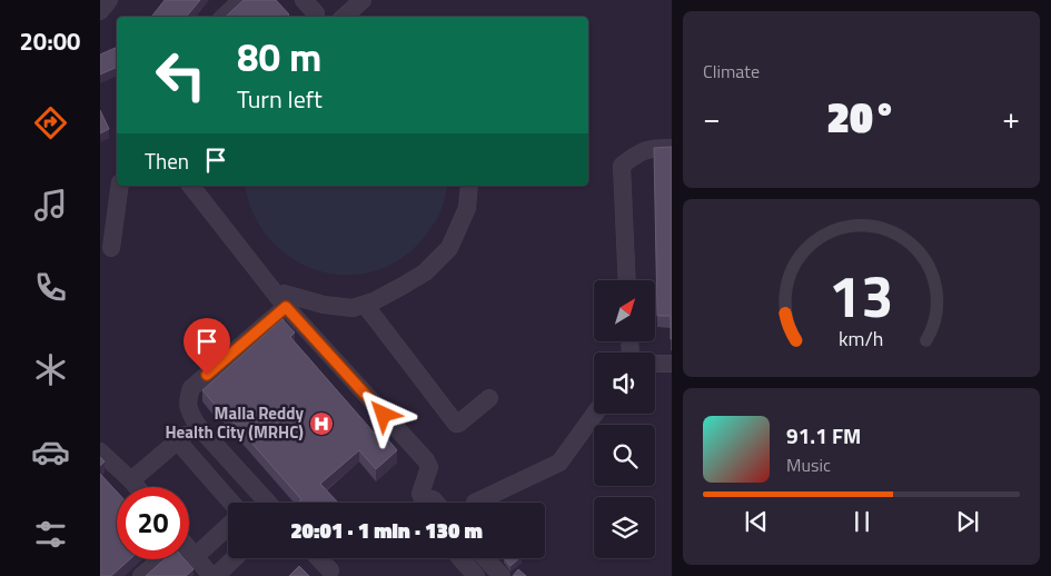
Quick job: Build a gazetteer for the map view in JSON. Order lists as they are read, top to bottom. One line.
{"places":{"hospital":["Malla Reddy Health City (MRHC)"]},"north":"top right","page":{"tabs":"20:00","tile":"Climate","turn":["80 m","Turn left"],"heat":["−","20°","+"],"then":"Then","song":["91.1 FM","Music"],"limit":"20","trip":"20:01 · 1 min · 130 m","gauge":["13","km/h"]}}
